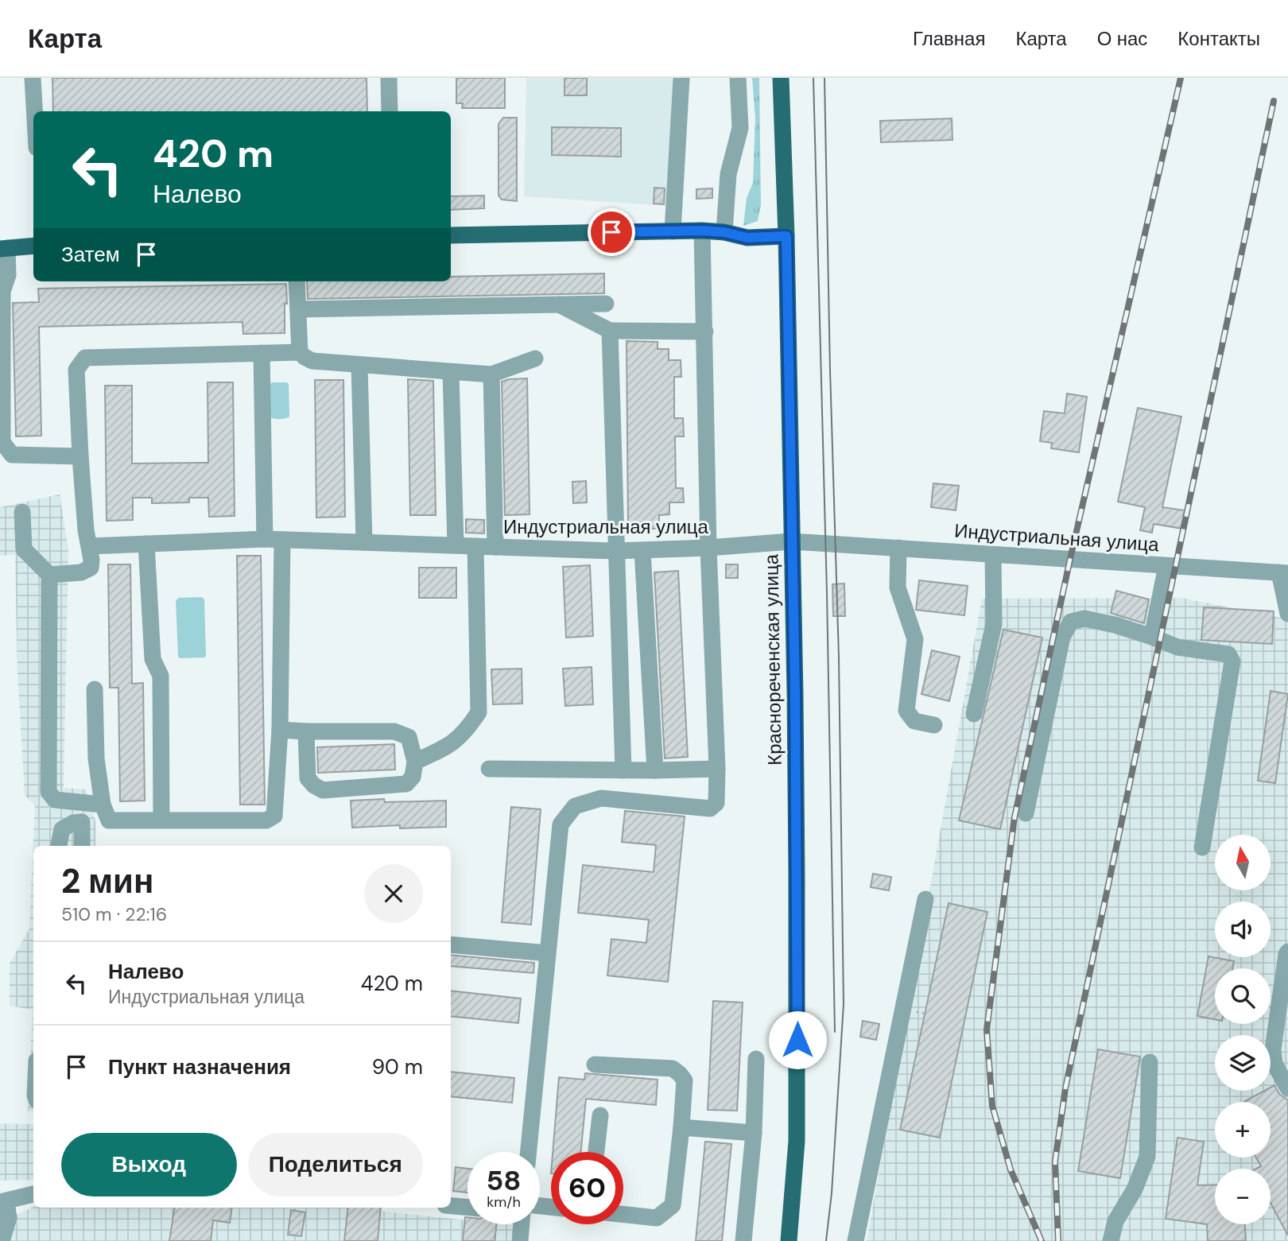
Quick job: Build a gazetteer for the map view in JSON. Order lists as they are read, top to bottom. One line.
{"streets":{"main road":["Краснореченская улица"],"street":["Индустриальная улица"]},"crossings":[["Индустриальная улица","Краснореченская улица"]],"north":"top","page":{"header":"Карта","nav":["Главная","Карта","О нас","Контакты"],"turn":["420 m","Налево"],"then":"Затем","map_buttons":["+","−"],"heading":["2 мин","510 m · 22:16"],"list":[{"name":"Налево","note":"Индустриальная улица","value":"420 m"},{"name":"Пункт назначения","value":"90 m"}],"buttons":["Выход","Поделиться"],"speed":"58 km/h","limit":"60"}}
